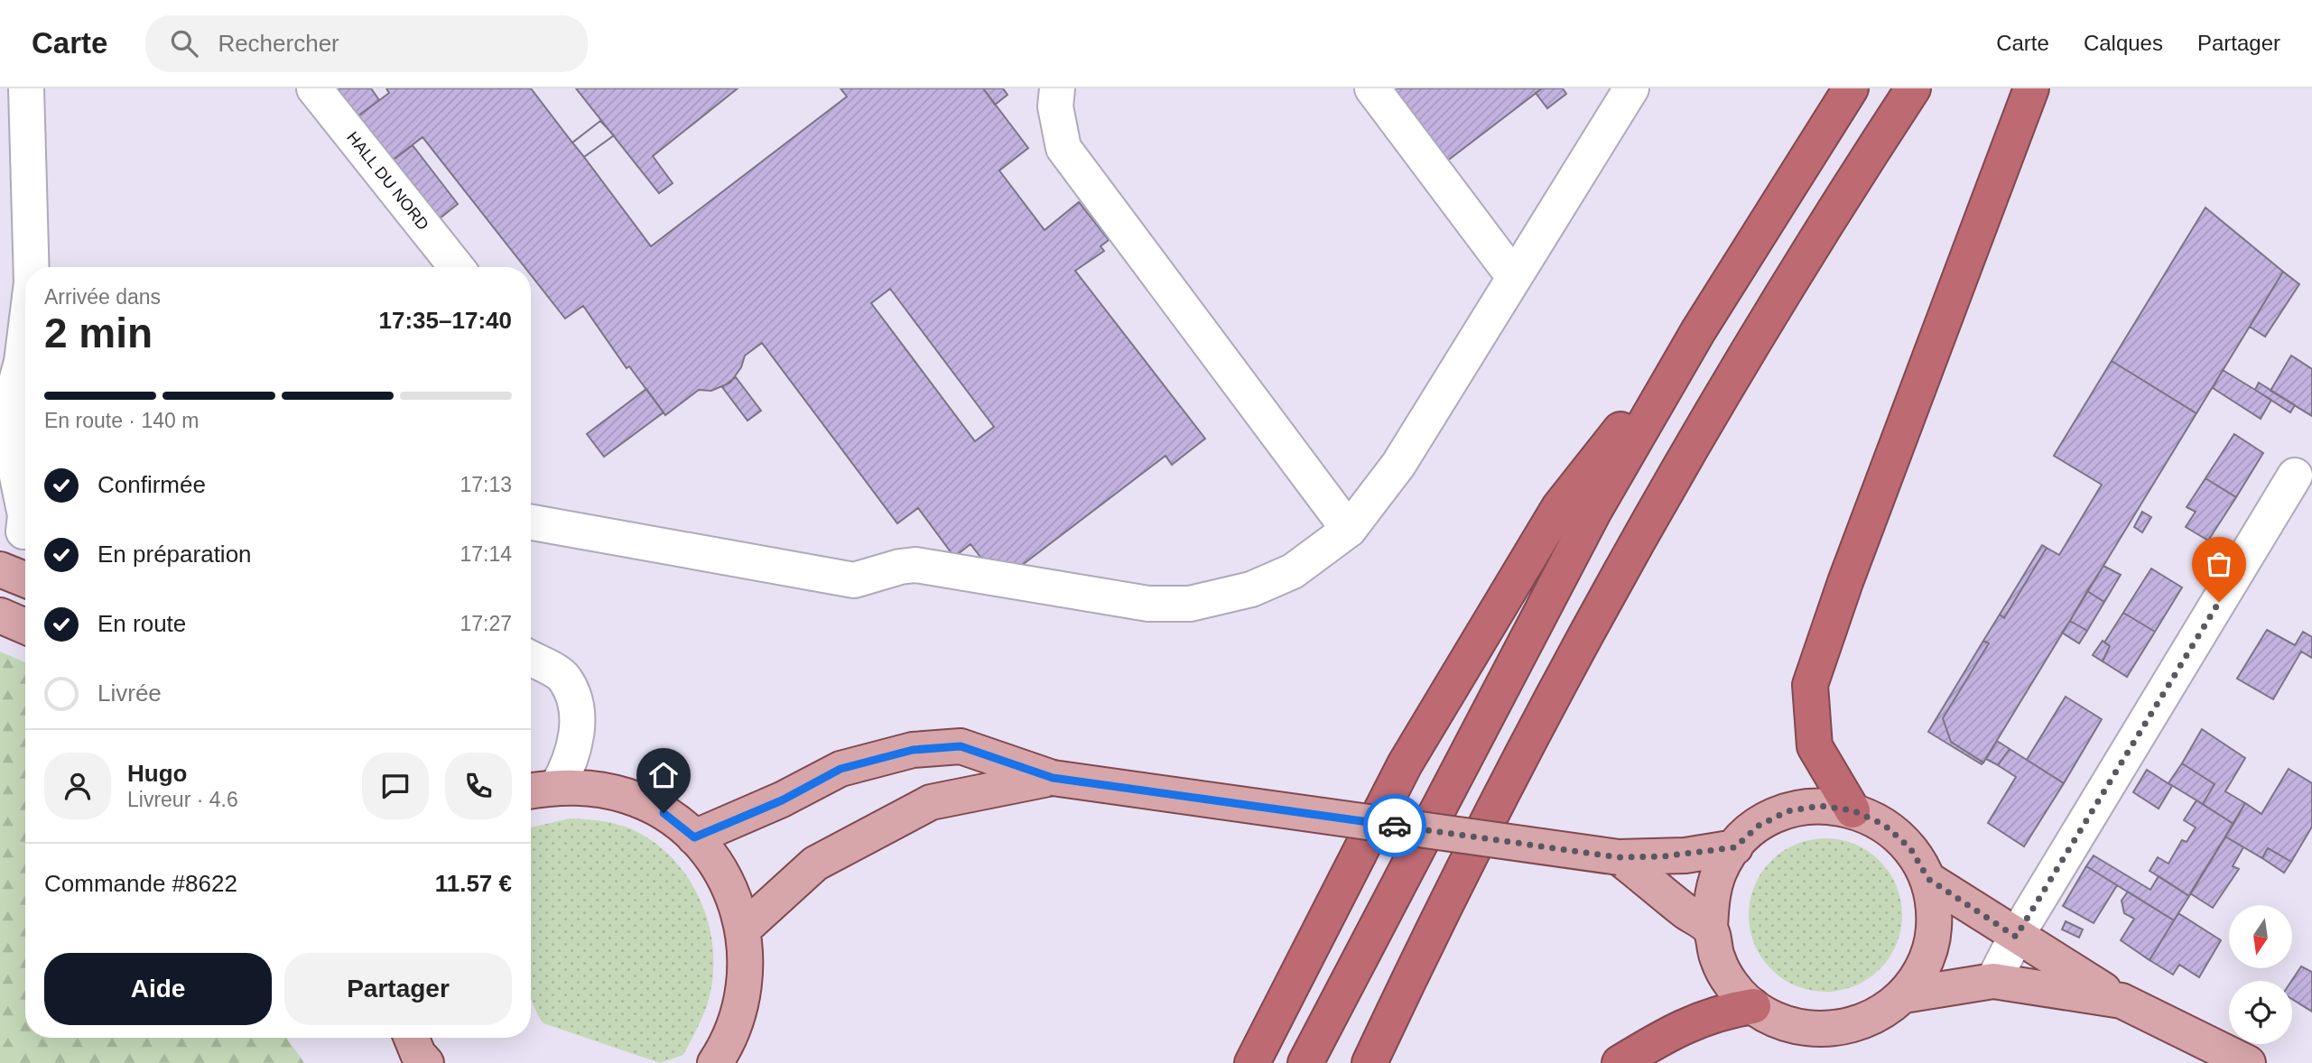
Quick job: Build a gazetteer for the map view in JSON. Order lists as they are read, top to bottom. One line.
{"streets":{"street":["HALL DU NORD"]},"north":"bottom","page":{"header":"Carte","search":"Rechercher","nav":["Carte","Calques","Partager"],"heading":["2 min","Arrivée dans","17:35–17:40"],"panel":["Hugo","Livreur · 4.6","Commande #8622","11.57 €"],"bar":"En route · 140 m","list":[["Confirmée","17:13"],["En préparation","17:14"],["En route","17:27"],"Livrée"],"buttons":["Aide","Partager"]}}
